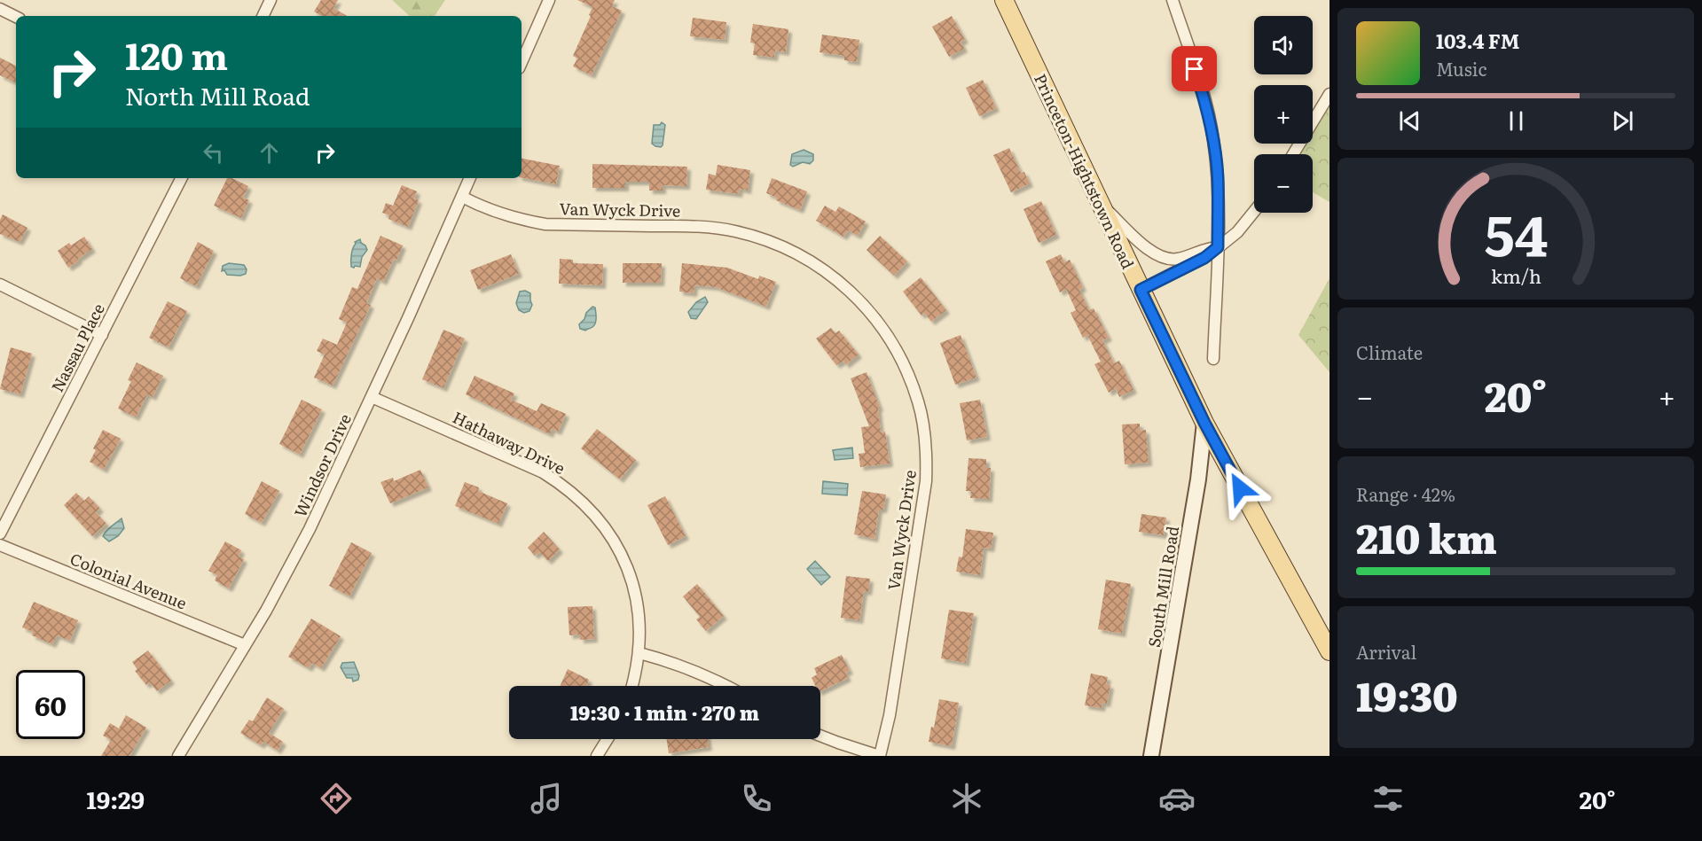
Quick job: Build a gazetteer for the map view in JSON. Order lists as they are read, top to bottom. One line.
{"streets":{"main road":["Princeton-Hightstown Road","South Mill Road"],"street":["Van Wyck Drive","Nassau Place","Hathaway Drive","Windsor Drive","Colonial Avenue"]},"crossings":[["Princeton-Hightstown Road","South Mill Road"],["Van Wyck Drive","Windsor Drive"],["Hathaway Drive","Windsor Drive"],["Windsor Drive","Colonial Avenue"]],"page":{"map_buttons":["+","−"],"turn":["120 m","North Mill Road"],"song":["103.4 FM","Music"],"tile":["Climate",["Range · 42%","210 km"],["Arrival","19:30"]],"heat":["−","20°","+"],"limit":"60","trip":"19:30 · 1 min · 270 m","tabs":["19:29","20°"],"gauge":["54","km/h"]}}
